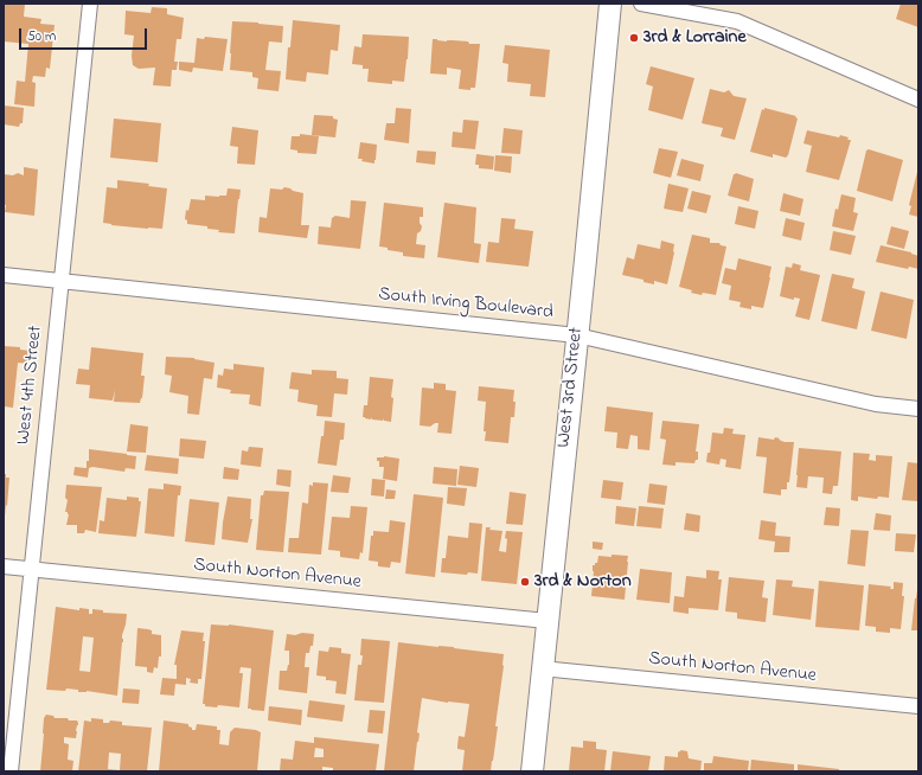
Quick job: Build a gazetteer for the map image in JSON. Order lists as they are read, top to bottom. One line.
{"streets":{"main road":["West 3rd Street"],"street":["South Irving Boulevard","West 4th Street","South Norton Avenue"]},"crossings":[["South Irving Boulevard","West 4th Street"],["South Irving Boulevard","West 3rd Street"],["West 4th Street","South Norton Avenue"],["West 3rd Street","South Norton Avenue"]],"places":["3rd & Lorraine","3rd & Norton"],"scale_bar":"50 m"}
